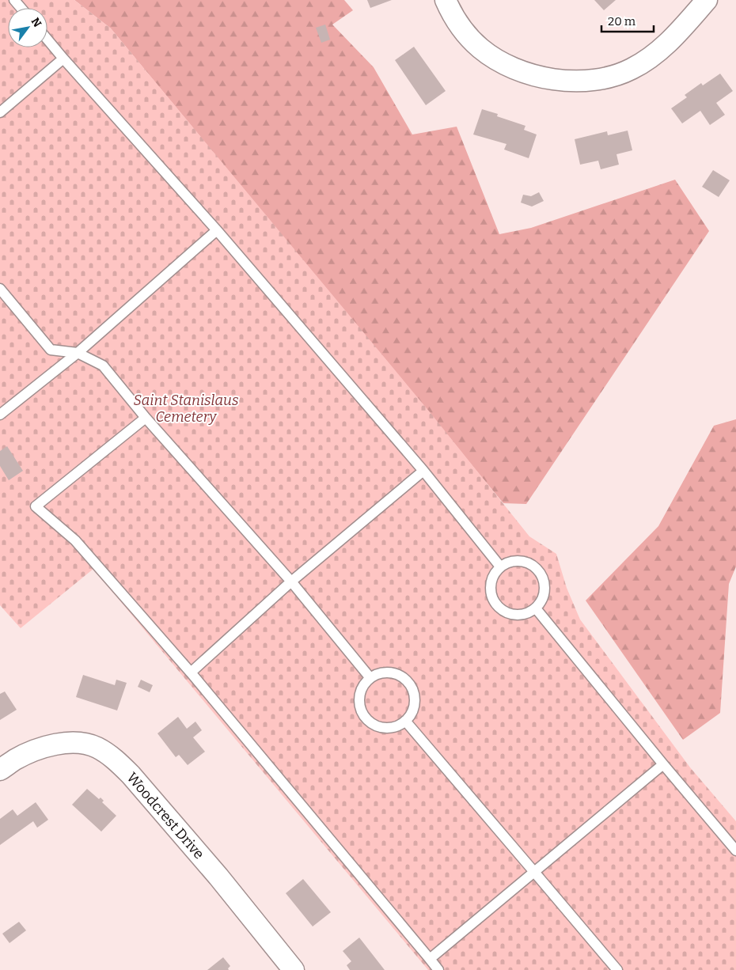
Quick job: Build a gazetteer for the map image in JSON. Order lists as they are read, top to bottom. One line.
{"streets":{"street":["Woodcrest Drive"]},"parks":["Saint Stanislaus Cemetery"],"scale_bar":"20 m","north":"top right"}
